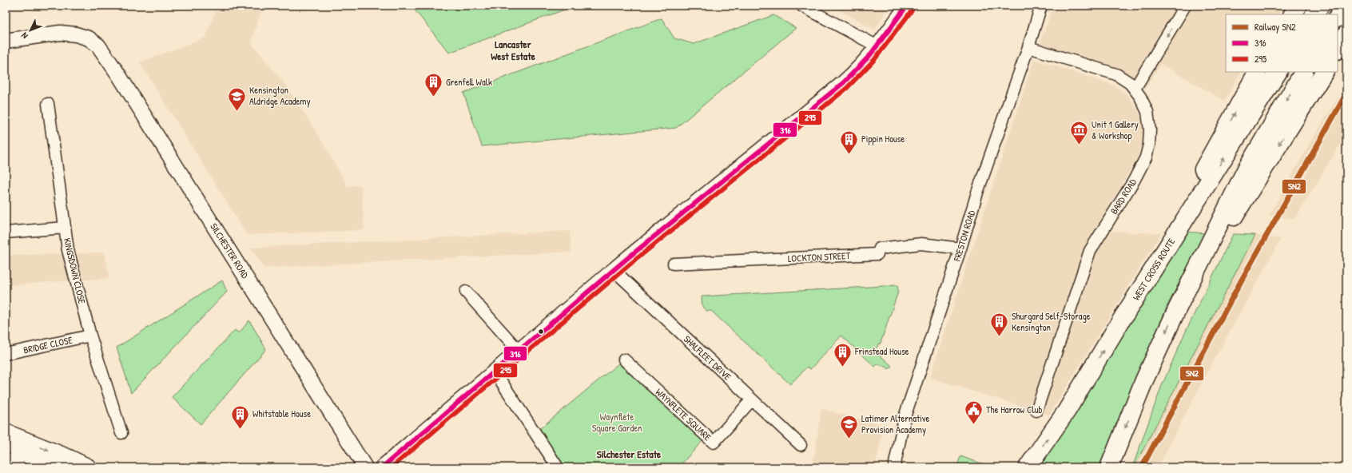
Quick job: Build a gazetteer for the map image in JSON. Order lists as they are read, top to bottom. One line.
{"streets":{"highway":["WEST CROSS ROUTE"],"street":["BARD ROAD","FRESTON ROAD","SILCHESTER ROAD","LOCKTON STREET","KINGSDOWN CLOSE","BRIDGE CLOSE","SHALFLEET DRIVE","WAYNFLETE SQUARE"]},"crossings":[["BARD ROAD","FRESTON ROAD"],["FRESTON ROAD","LOCKTON STREET"],["KINGSDOWN CLOSE","BRIDGE CLOSE"],["SHALFLEET DRIVE","WAYNFLETE SQUARE"]],"districts":["Lancaster West Estate","Silchester Estate"],"parks":["Waynflete Square Garden"],"places":{"building":["Grenfell Walk","Pippin House","Shurgard Self-Storage Kensington","Frinstead House","Whitstable House"],"school or university":["Kensington Aldridge Academy","Latimer Alternative Provision Academy"],"museum":["Unit 1 Gallery & Workshop"],"public building":["The Harrow Club"]},"lines":["transit line 316","transit line 295","rail line SN2"],"legend":["Railway SN2","316","295"],"north":"bottom left"}
